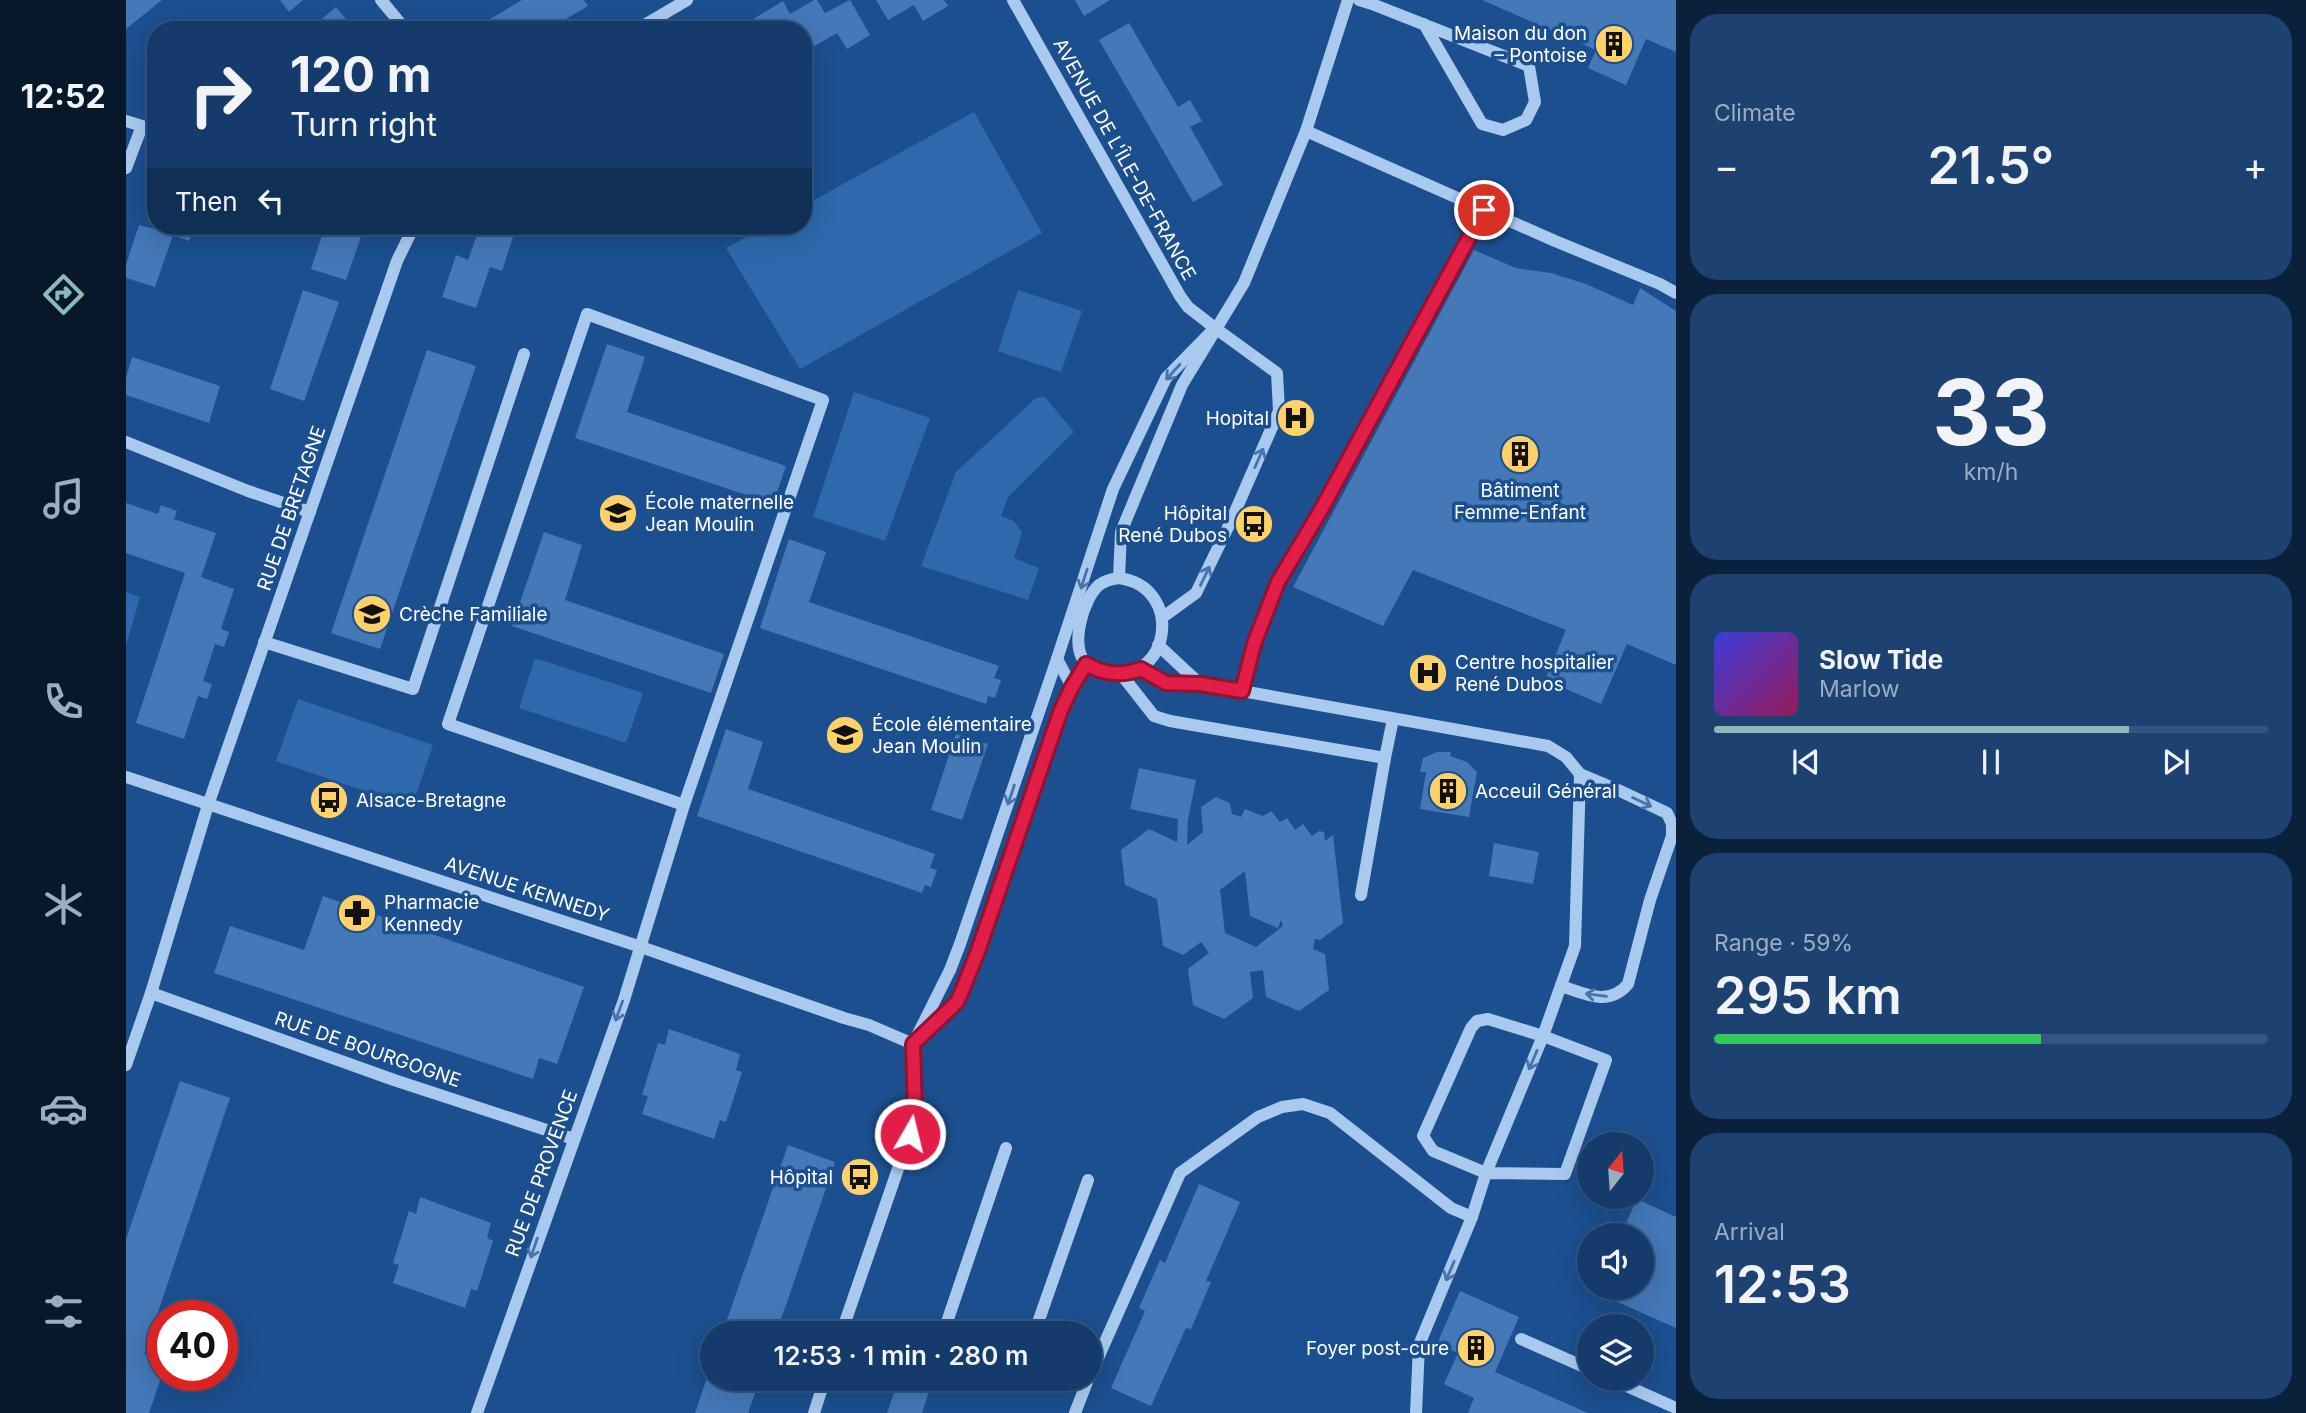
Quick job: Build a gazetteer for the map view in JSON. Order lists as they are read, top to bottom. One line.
{"streets":{"street":["AVENUE DE L'ÎLE-DE-FRANCE","RUE DE BRETAGNE","AVENUE KENNEDY","RUE DE BOURGOGNE","RUE DE PROVENCE"]},"crossings":[["RUE DE BRETAGNE","AVENUE KENNEDY"],["RUE DE BRETAGNE","RUE DE BOURGOGNE"],["AVENUE KENNEDY","RUE DE PROVENCE"],["RUE DE BOURGOGNE","RUE DE PROVENCE"]],"places":{"building":["Maison du don – Pontoise","Bâtiment Femme-Enfant","Acceuil Général","Foyer post-cure"],"hospital":["Hopital","Centre hospitalier René Dubos"],"school or university":["École maternelle Jean Moulin","Crèche Familiale","École élémentaire Jean Moulin"],"bus stop":["Hôpital René Dubos","Alsace-Bretagne","Hôpital"],"pharmacy":["Pharmacie Kennedy"]},"north":"top","page":{"tabs":"12:52","tile":["Climate",["33","km/h"],["Range · 59%","295 km"],["Arrival","12:53"]],"turn":["120 m","Turn right"],"heat":["−","21.5°","+"],"then":"Then","song":["Slow Tide","Marlow"],"limit":"40","trip":"12:53 · 1 min · 280 m"}}
